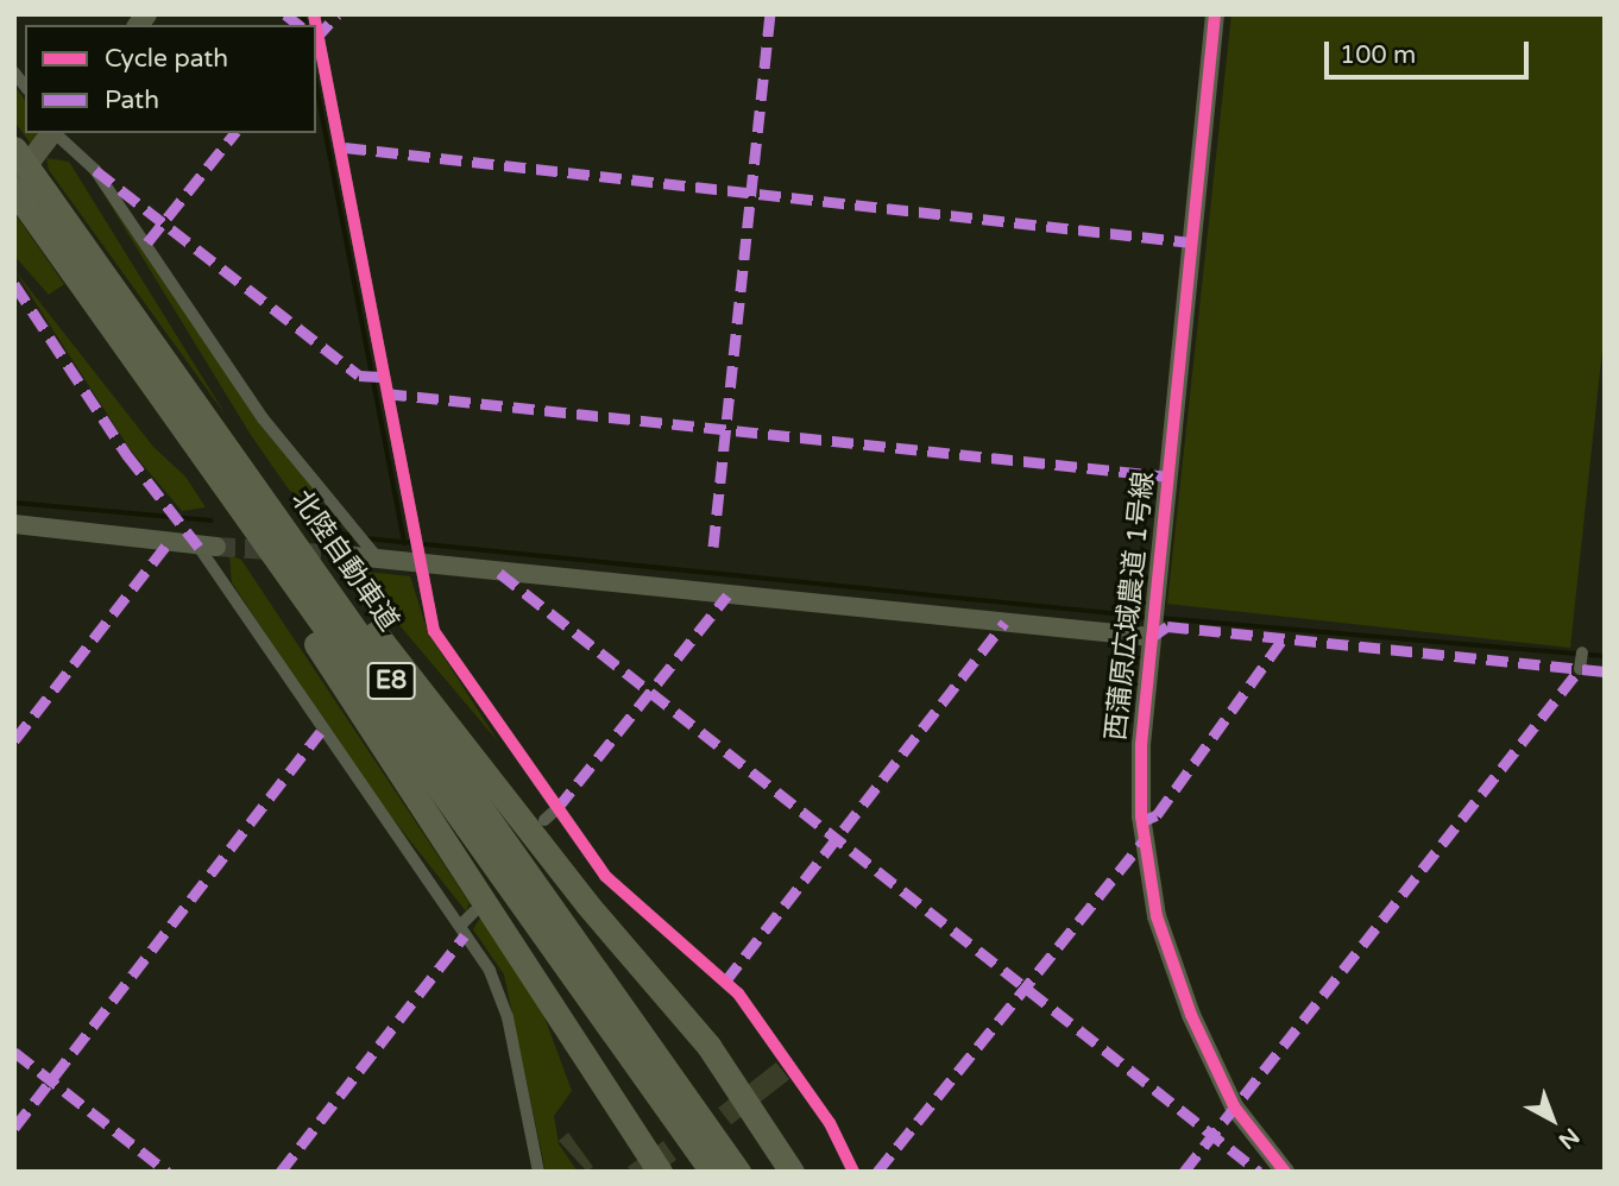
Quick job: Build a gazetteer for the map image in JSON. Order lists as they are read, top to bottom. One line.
{"streets":{"highway":["北陸自動車道","E8"],"street":["西蒲原広域農道 1号線"]},"legend":["Cycle path","Path"],"scale_bar":"100 m","north":"bottom right"}
